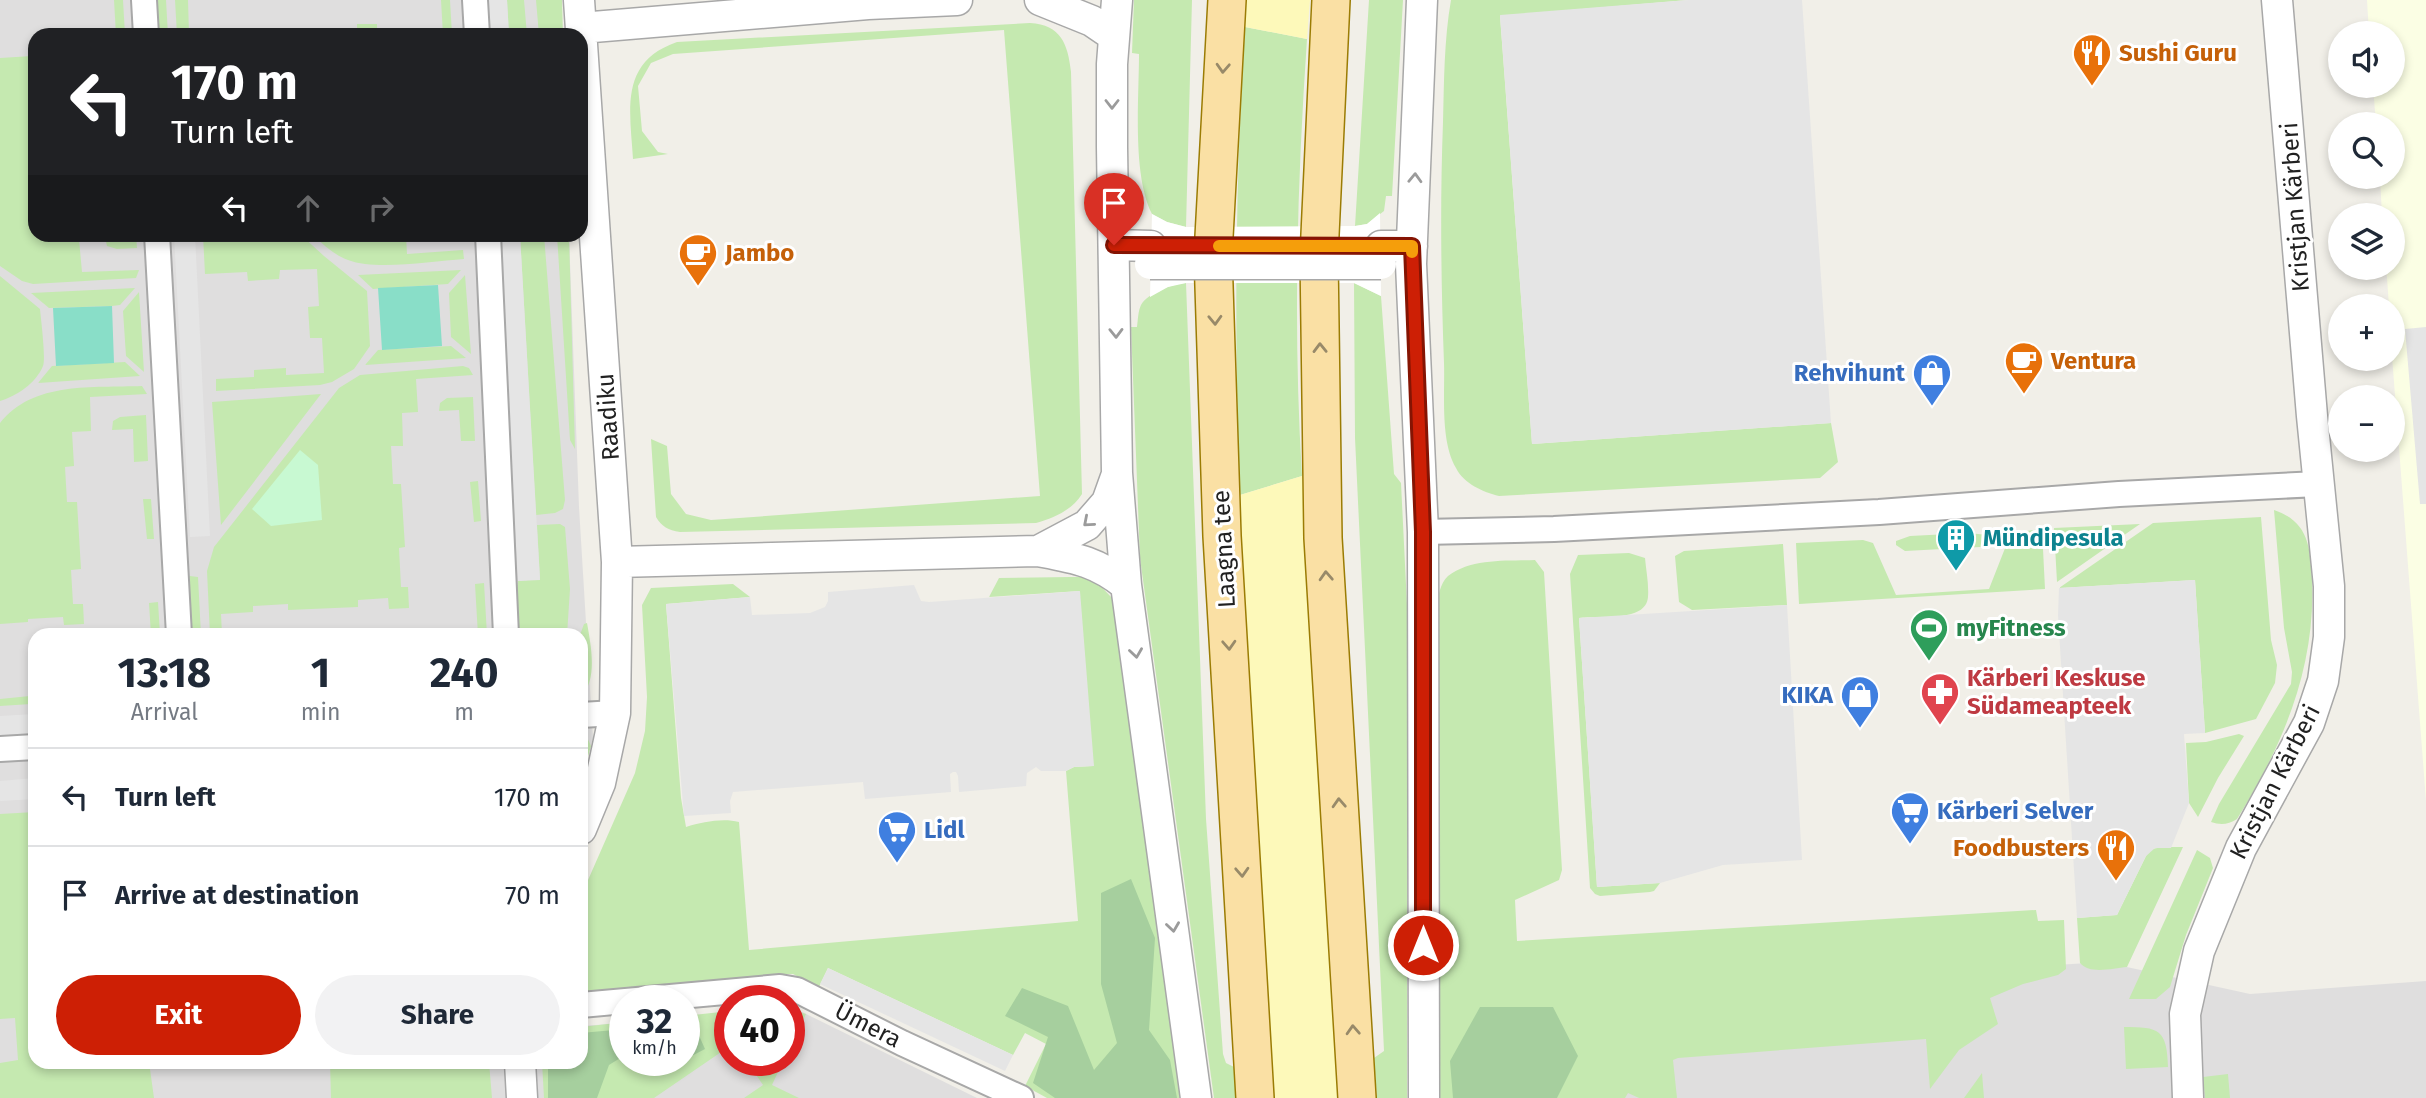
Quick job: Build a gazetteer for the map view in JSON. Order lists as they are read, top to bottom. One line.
{"streets":{"main road":["Laagna tee"],"street":["Kristjan Kärberi","Raadiku","Ümera"]},"places":{"restaurant":["Sushi Guru","Foodbusters"],"cafe":["Jambo","Ventura"],"shop":["Rehvihunt","KIKA"],"building":["Mündipesula"],"sports":["myFitness"],"pharmacy":["Kärberi Keskuse Südameapteek"],"supermarket":["Kärberi Selver","Lidl"]},"page":{"map_buttons":["+","−"],"turn":["170 m","Turn left"],"eta":["13:18","Arrival","1","min","240","m"],"list":[{"name":"Turn left","value":"170 m"},{"name":"Arrive at destination","value":"70 m"}],"buttons":["Exit","Share"],"speed":"32 km/h","limit":"40"}}
